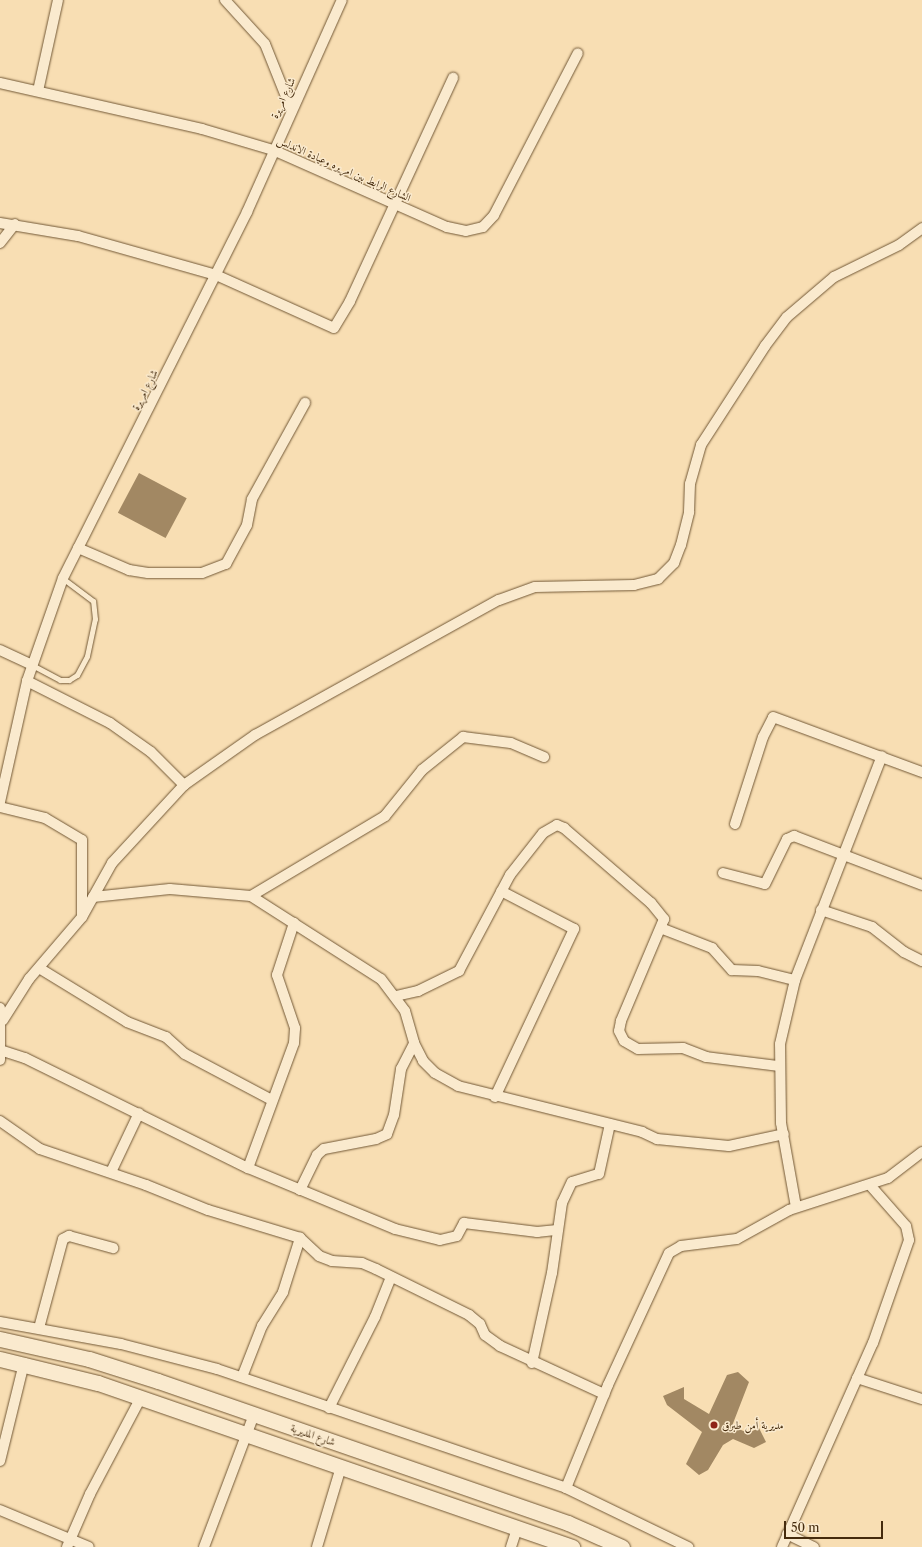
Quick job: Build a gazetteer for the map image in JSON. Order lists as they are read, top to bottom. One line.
{"streets":{"main road":["شارع المديرية"],"street":["شارع امريرة","الشارع الرابط بين امريره وعيادة الاندلس"]},"crossings":[["شارع امريرة","الشارع الرابط بين امريره وعيادة الاندلس"]],"places":["مديرية أمن طبرق"],"scale_bar":"50 m"}
